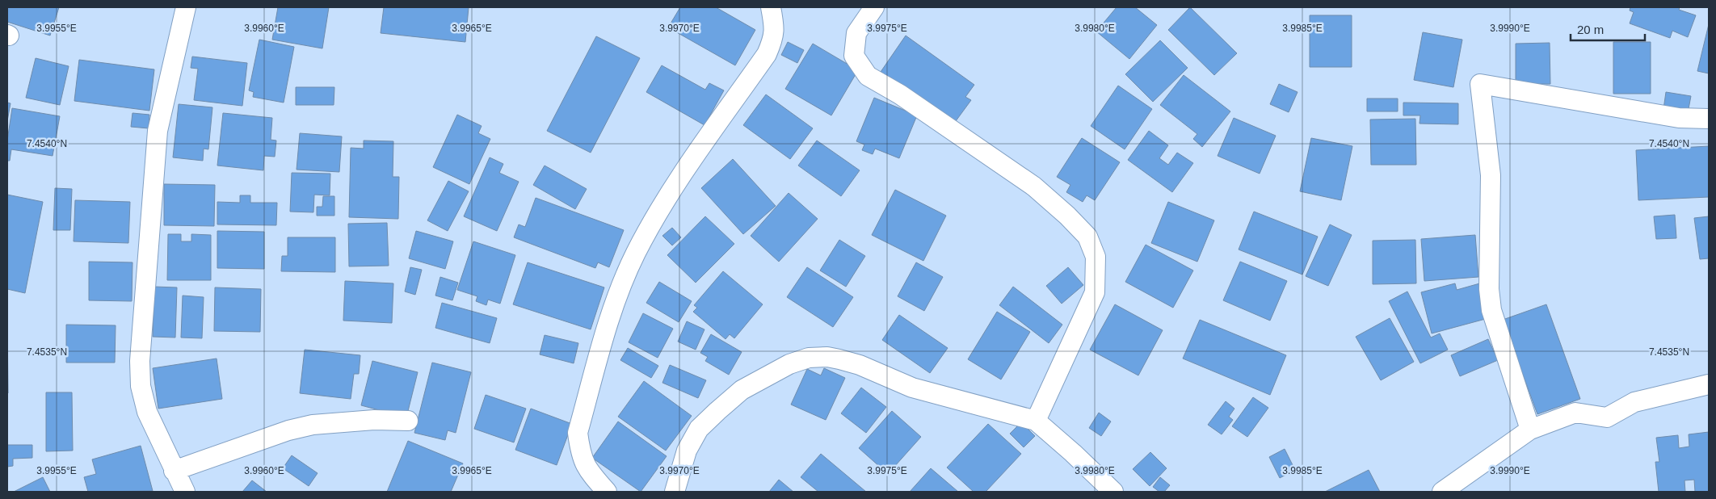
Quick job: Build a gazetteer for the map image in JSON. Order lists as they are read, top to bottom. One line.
{"scale_bar":"20 m","coordinates":["3.9955°E","3.9960°E","3.9965°E","3.9970°E","3.9975°E","3.9980°E","3.9985°E","3.9990°E","7.4540°N","7.4535°N"]}
